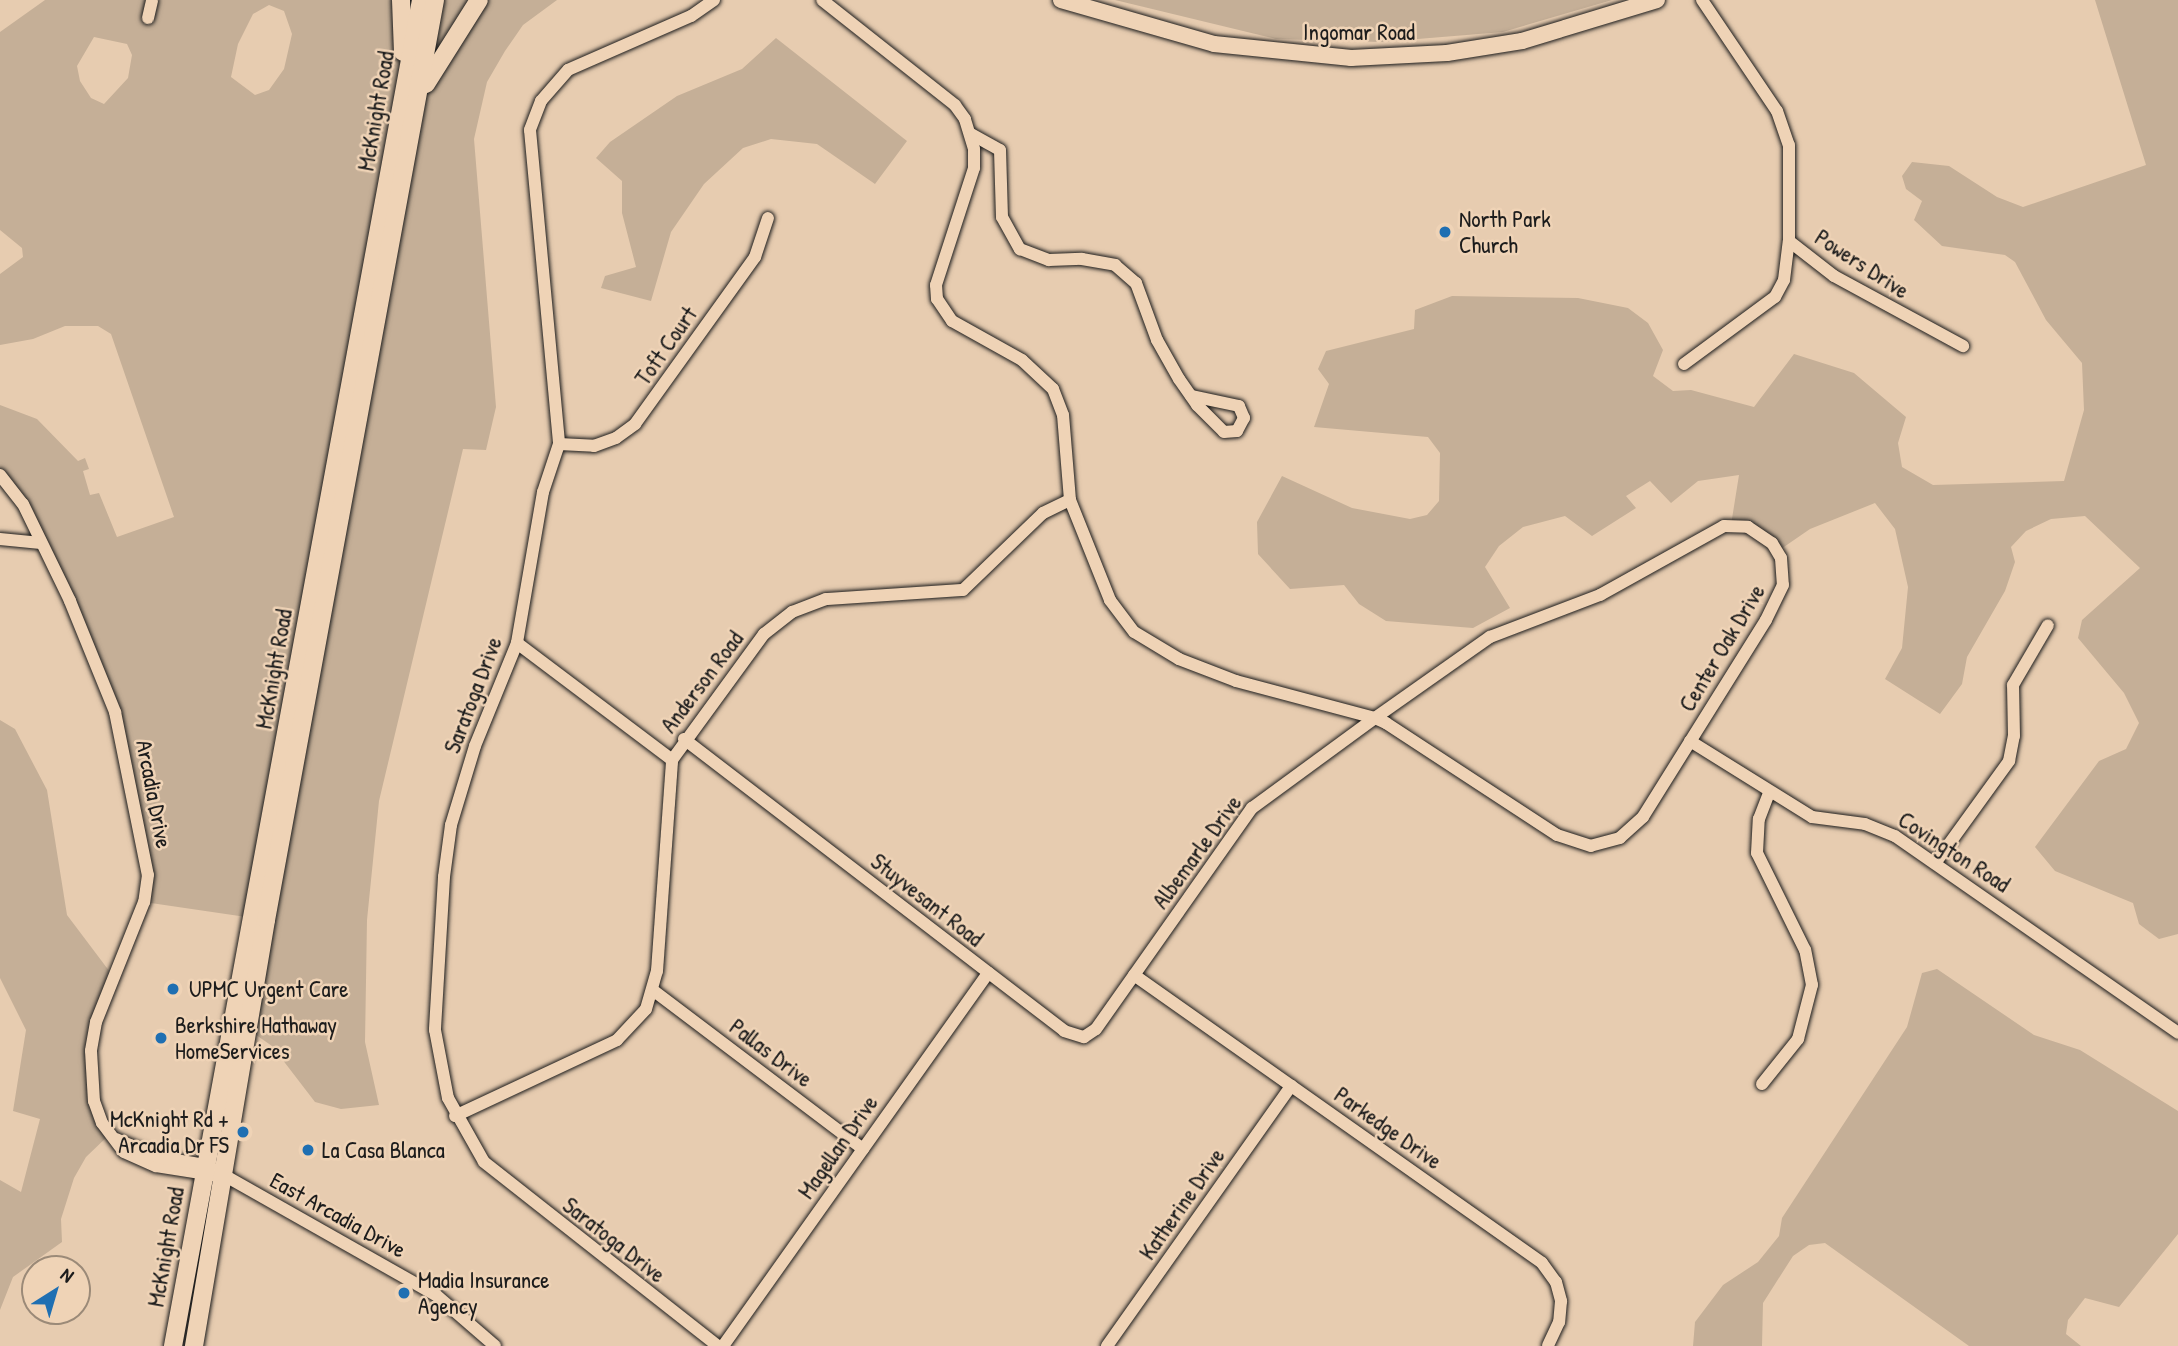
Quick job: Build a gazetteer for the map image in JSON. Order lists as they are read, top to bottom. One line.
{"streets":{"highway":["McKnight Road"],"main road":["Ingomar Road"],"street":["Powers Drive","Toft Court","Center Oak Drive","Anderson Road","Saratoga Drive","Arcadia Drive","Albemarle Drive","Covington Road","Stuyvesant Road","Pallas Drive","Parkedge Drive","Magellan Drive","Katherine Drive","East Arcadia Drive"]},"crossings":[["McKnight Road","Arcadia Drive"],["McKnight Road","East Arcadia Drive"],["Toft Court","Saratoga Drive"],["Center Oak Drive","Anderson Road"],["Center Oak Drive","Albemarle Drive"],["Center Oak Drive","Covington Road"],["Anderson Road","Saratoga Drive"],["Anderson Road","Stuyvesant Road"],["Anderson Road","Pallas Drive"],["Saratoga Drive","Magellan Drive"],["Arcadia Drive","East Arcadia Drive"],["Albemarle Drive","Stuyvesant Road"],["Albemarle Drive","Parkedge Drive"],["Stuyvesant Road","Parkedge Drive"],["Stuyvesant Road","Magellan Drive"],["Pallas Drive","Magellan Drive"],["Parkedge Drive","Katherine Drive"]],"places":["North Park Church","UPMC Urgent Care","Berkshire Hathaway HomeServices","McKnight Rd + Arcadia Dr FS","La Casa Blanca","Madia Insurance Agency"],"north":"top right"}
